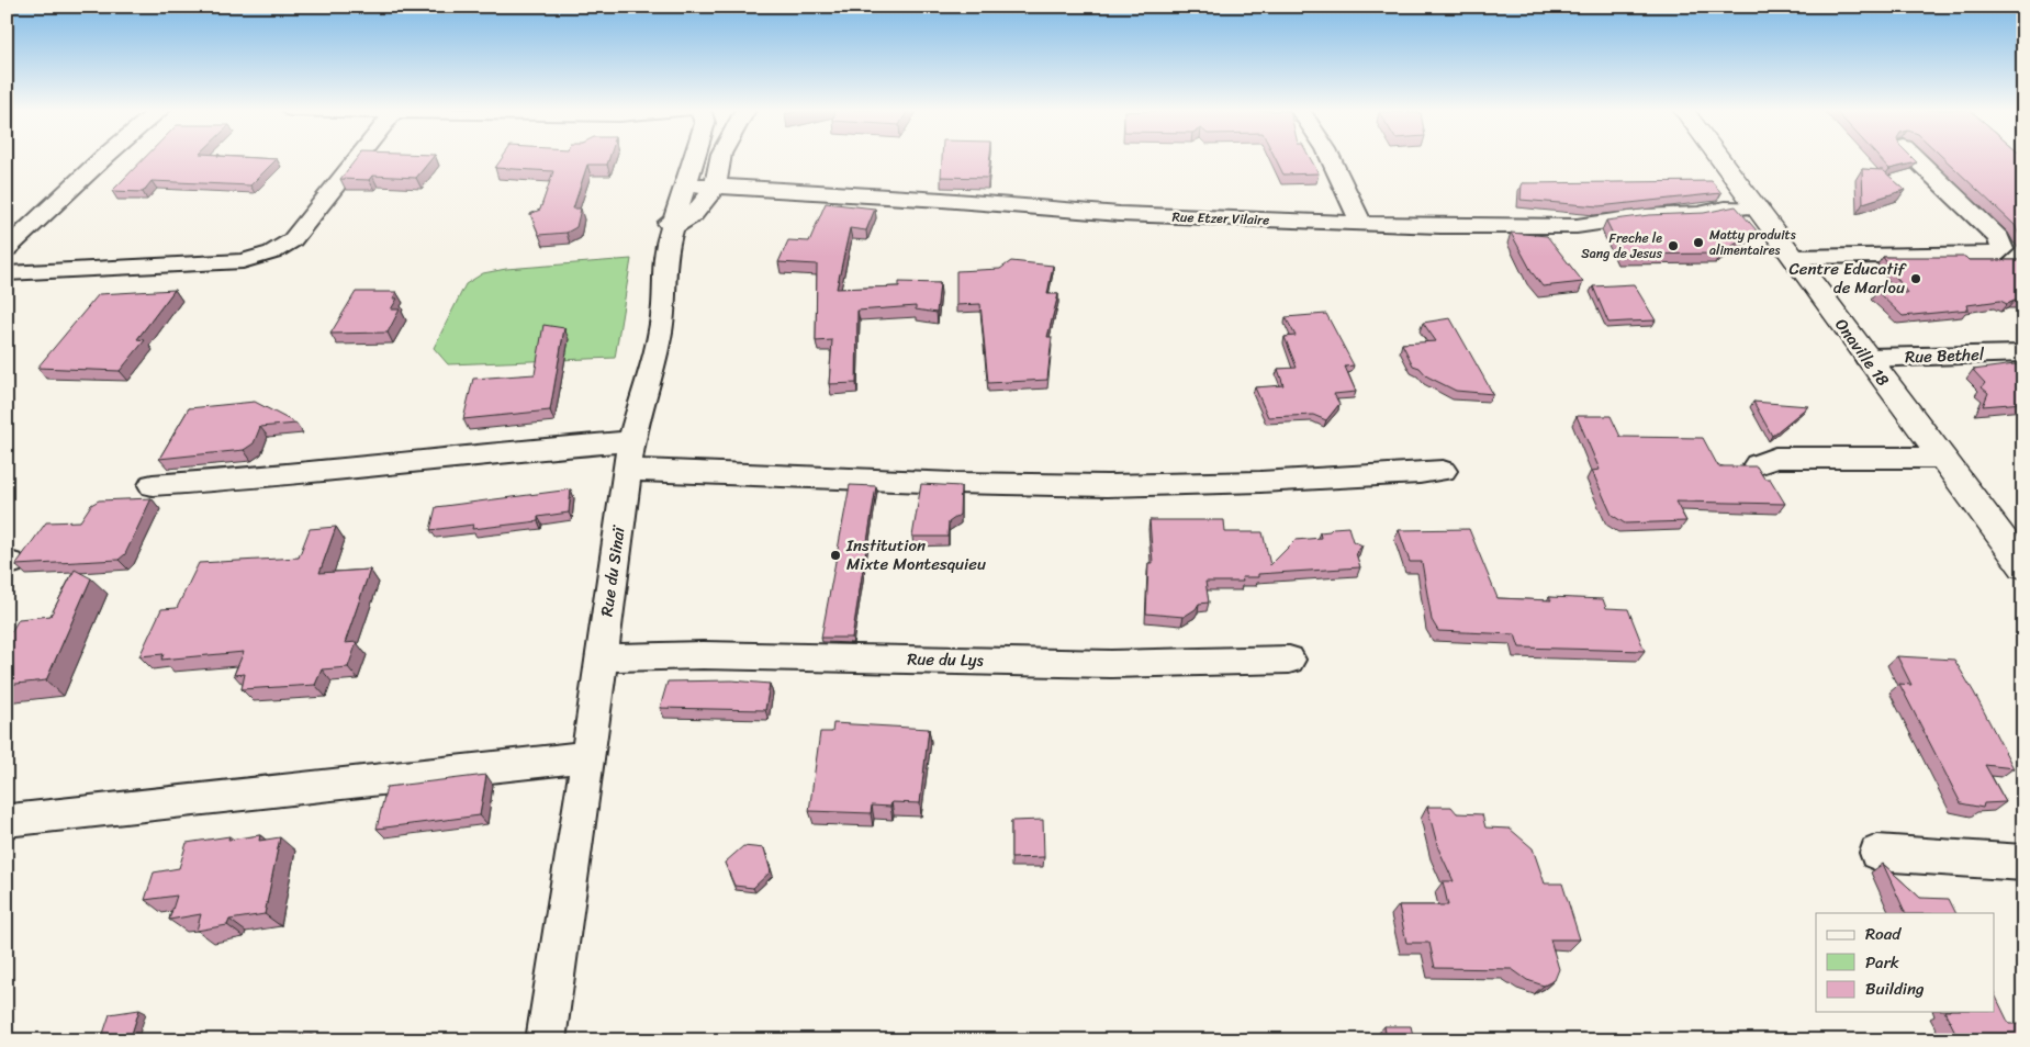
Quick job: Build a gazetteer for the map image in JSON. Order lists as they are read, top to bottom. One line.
{"streets":{"street":["Rue Etzer Vilaire","Onaville 18","Rue Bethel","Rue du Sinaï","Rue du Lys"]},"crossings":[["Rue Etzer Vilaire","Onaville 18"],["Rue Etzer Vilaire","Rue du Sinaï"],["Onaville 18","Rue Bethel"],["Rue du Sinaï","Rue du Lys"]],"places":["Matty produits alimentaires","Freche le Sang de Jesus","Centre Educatif de Marlou","Institution Mixte Montesquieu"],"legend":["Road","Park","Building"]}
